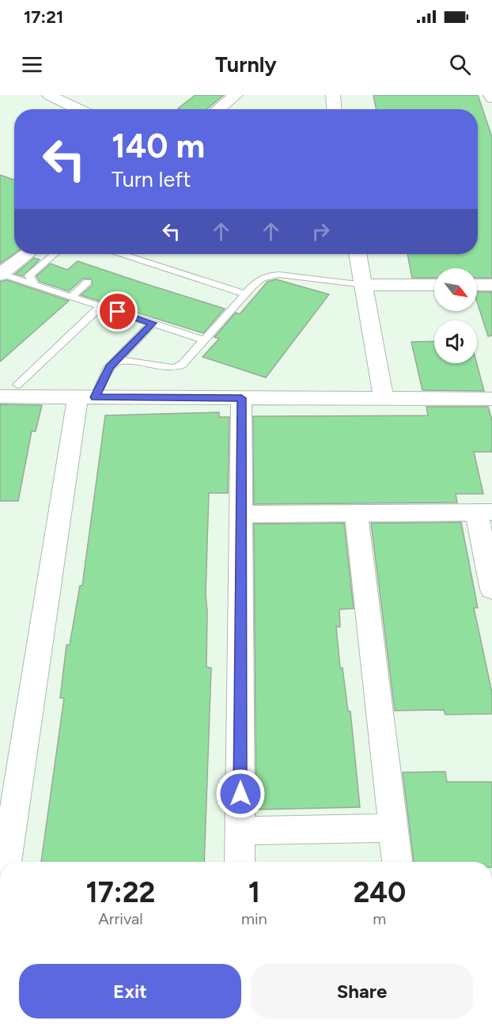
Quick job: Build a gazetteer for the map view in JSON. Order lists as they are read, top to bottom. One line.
{"north":"bottom right","page":{"status":"17:21","header":"Turnly","turn":["140 m","Turn left"],"eta":["17:22","Arrival","1","min","240","m"],"buttons":["Exit","Share"]}}
